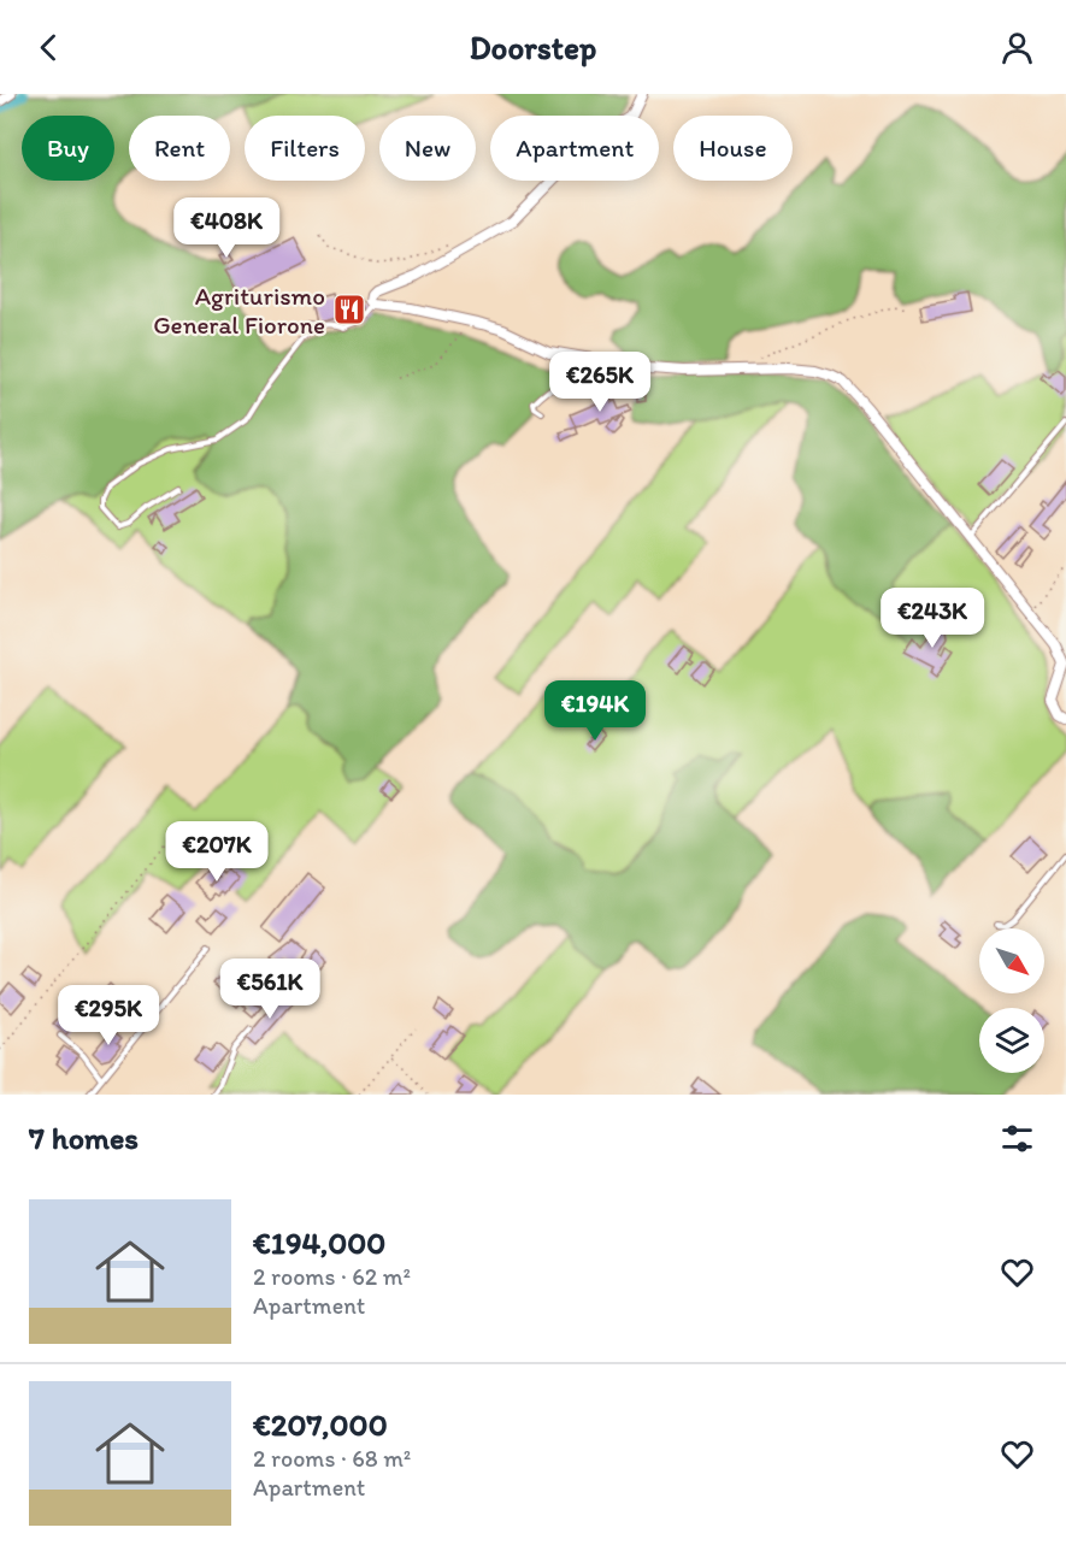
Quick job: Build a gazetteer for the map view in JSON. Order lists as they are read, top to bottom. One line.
{"places":{"restaurant":["Agriturismo General Fiorone"]},"north":"bottom right","page":{"header":"Doorstep","chip":["Buy","Rent","Filters","New","Apartment","House"],"price":["€408K","€265K","€243K","€194K","€207K","€561K","€295K"],"heading":"7 homes","list":[{"name":"€194,000","note":"2 rooms · 62 m² · Apartment"},{"name":"€207,000","note":"2 rooms · 68 m² · Apartment"}]}}
